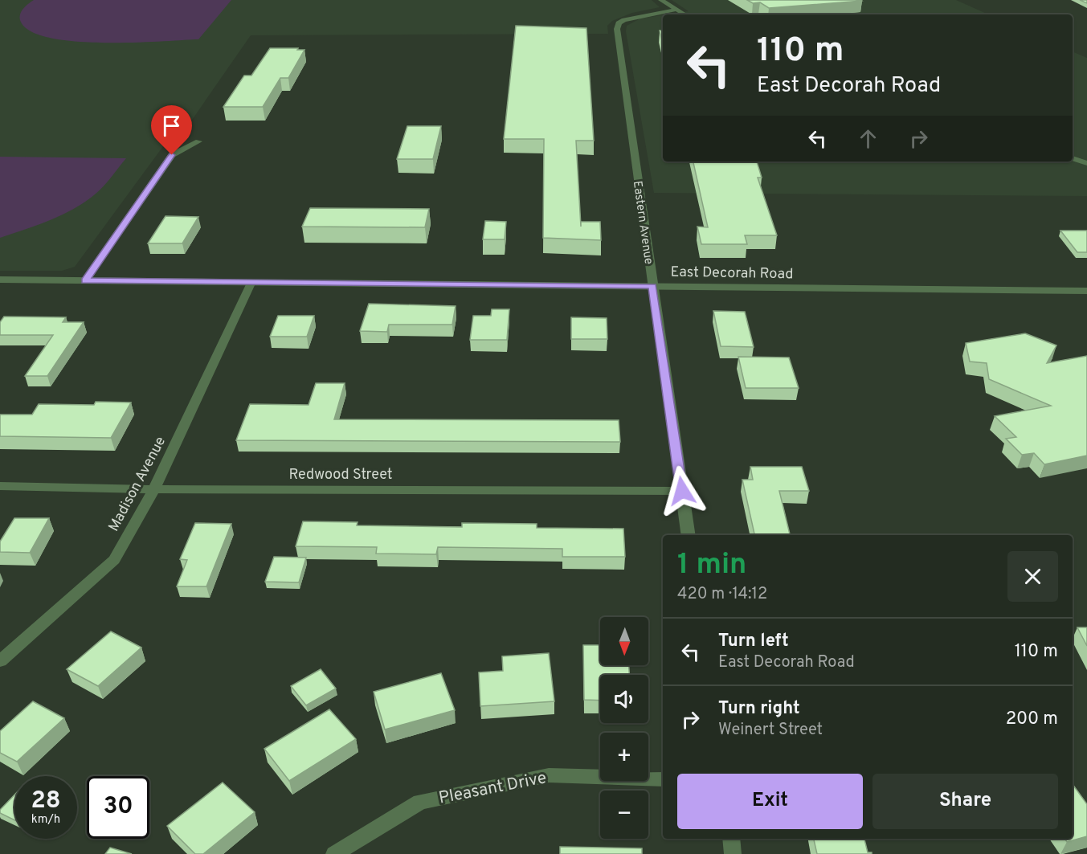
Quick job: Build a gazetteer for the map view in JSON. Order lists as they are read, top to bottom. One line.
{"streets":{"street":["Eastern Avenue","East Decorah Road","Redwood Street","Madison Avenue","Pleasant Drive"]},"crossings":[["Eastern Avenue","East Decorah Road"],["Eastern Avenue","Redwood Street"],["East Decorah Road","Madison Avenue"],["Redwood Street","Madison Avenue"]],"north":"bottom","page":{"turn":["110 m","East Decorah Road"],"heading":["1 min","420 m · 14:12"],"map_buttons":["+","−"],"list":[{"name":"Turn left","note":"East Decorah Road","value":"110 m"},{"name":"Turn right","note":"Weinert Street","value":"200 m"}],"buttons":["Exit","Share"],"speed":"28 km/h","limit":"30"}}
